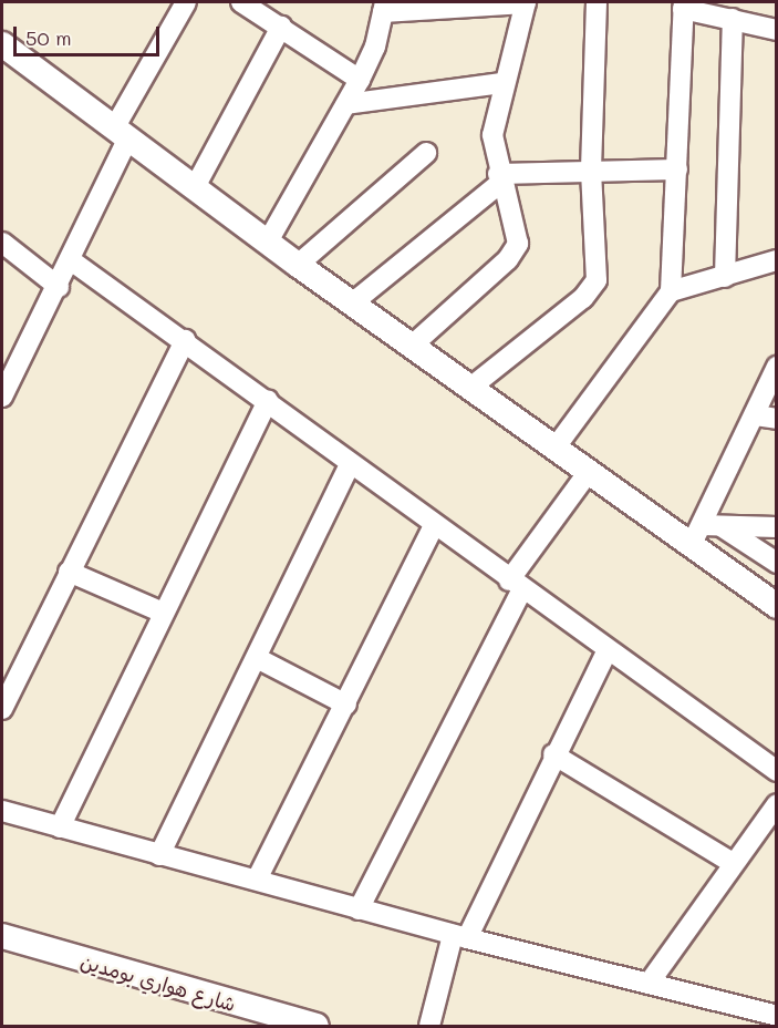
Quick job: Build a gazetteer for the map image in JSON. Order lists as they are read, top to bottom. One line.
{"streets":{"street":["شارع هواري بومدين"]},"scale_bar":"50 m"}
